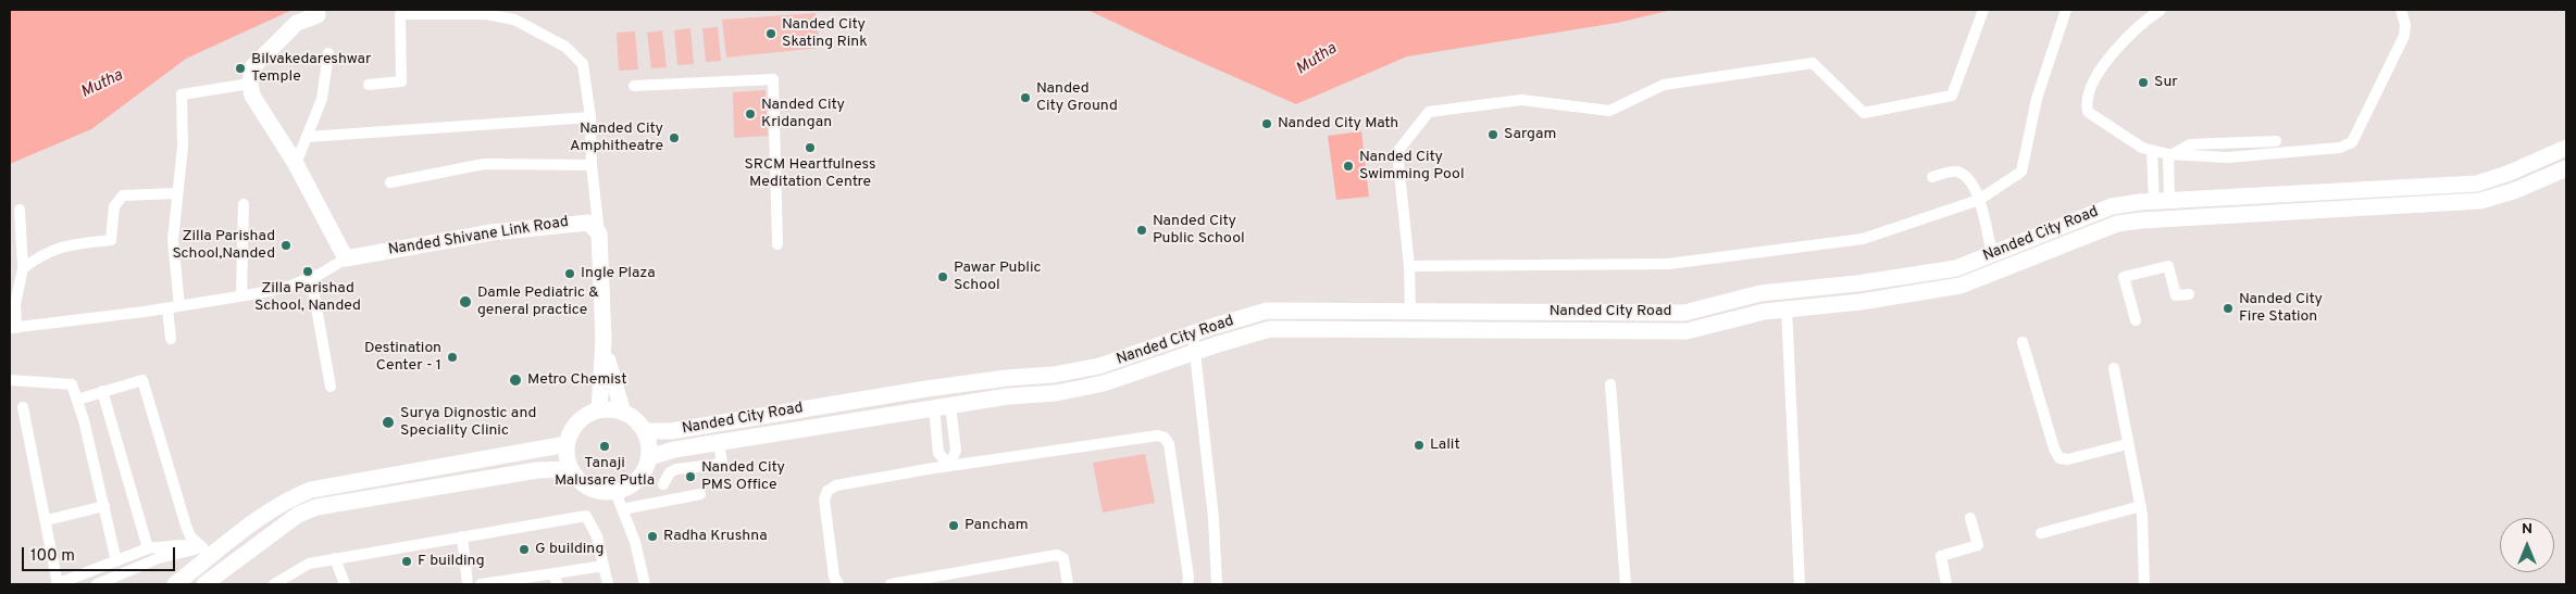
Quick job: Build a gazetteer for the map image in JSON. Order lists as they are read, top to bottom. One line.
{"streets":{"street":["Nanded City Road","Nanded Shivane Link Road"]},"water":["Mutha"],"places":["Nanded City Skating Rink","Bilvakedareshwar Temple","Sur","Nanded City Ground","Nanded City Kridangan","Nanded City Math","Sargam","Nanded City Amphitheatre","SRCM Heartfulness Meditation Centre","Nanded City Swimming Pool","Nanded City Public School","Zilla Parishad School,Nanded","Zilla Parishad School, Nanded","Ingle Plaza","Pawar Public School","Damle Pediatric & general practice","Nanded City Fire Station","Destination Center - 1","Metro Chemist","Surya Dignostic and Speciality Clinic","Lalit","Tanaji Malusare Putla","Nanded City PMS Office","Pancham","Radha Krushna","G building","F building"],"scale_bar":"100 m","north":"top"}
